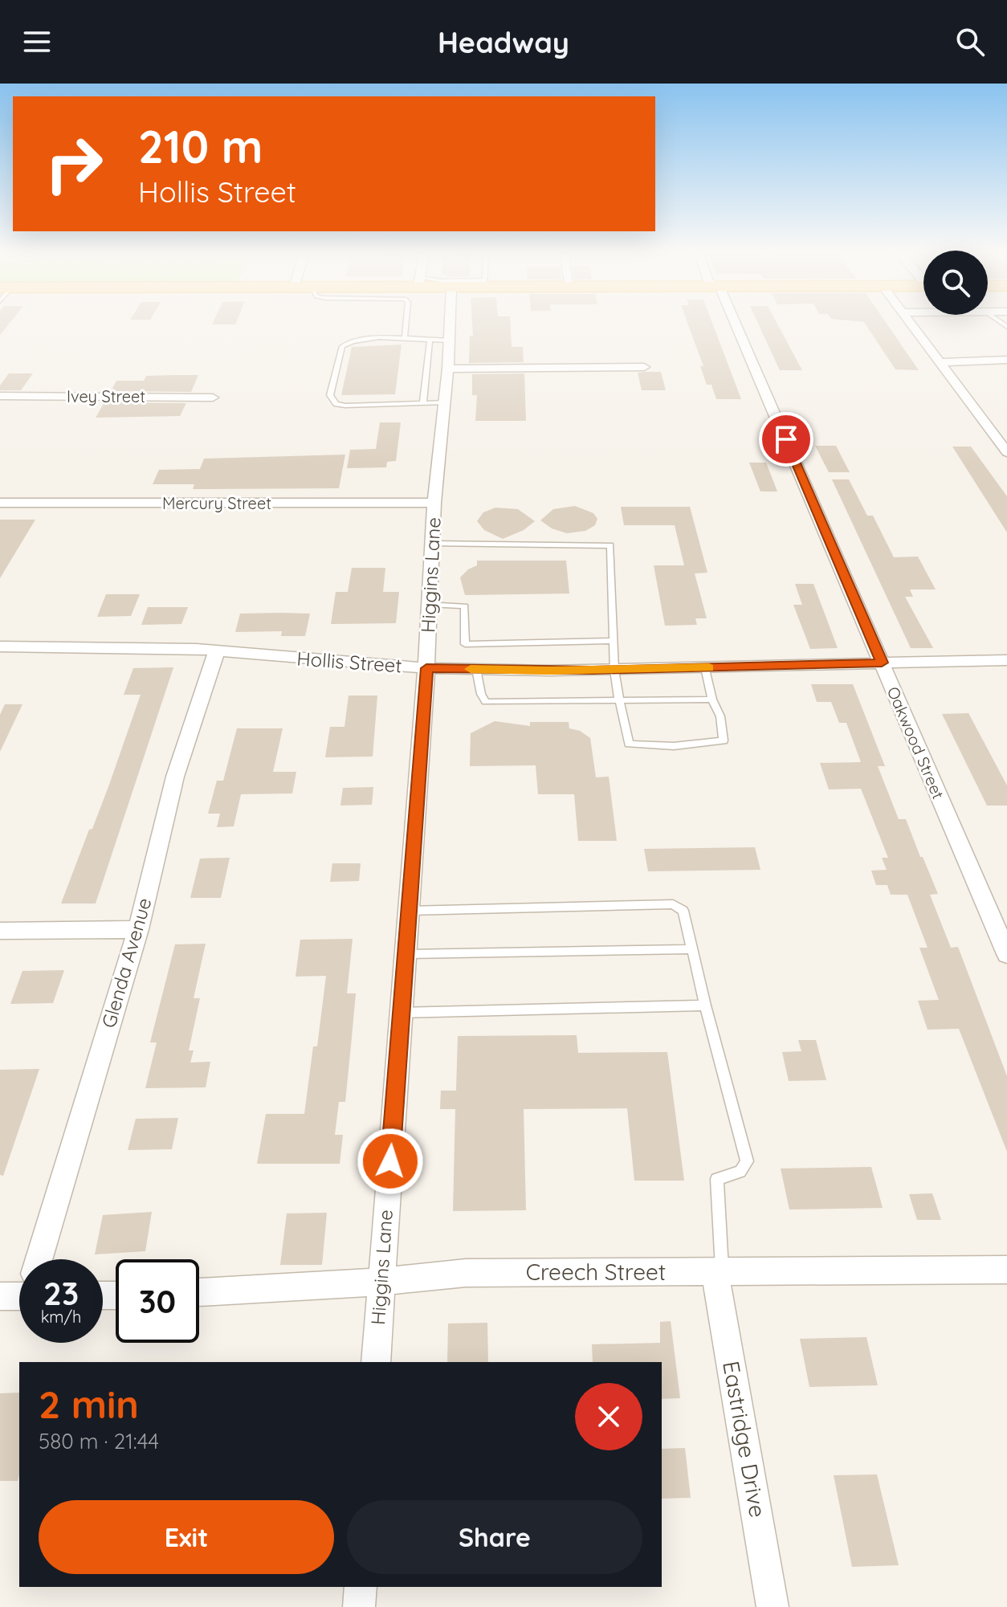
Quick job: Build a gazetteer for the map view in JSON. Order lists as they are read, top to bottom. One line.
{"streets":{"street":["Ivey Street","Mercury Street","Higgins Lane","Hollis Street","Oakwood Street","Glenda Avenue","Creech Street","Eastridge Drive"]},"crossings":[["Mercury Street","Higgins Lane"],["Higgins Lane","Hollis Street"],["Higgins Lane","Creech Street"],["Hollis Street","Oakwood Street"],["Hollis Street","Glenda Avenue"],["Creech Street","Eastridge Drive"]],"page":{"header":"Headway","turn":["210 m","Hollis Street"],"speed":"23 km/h","limit":"30","heading":["2 min","580 m · 21:44"],"buttons":["Exit","Share"]}}
